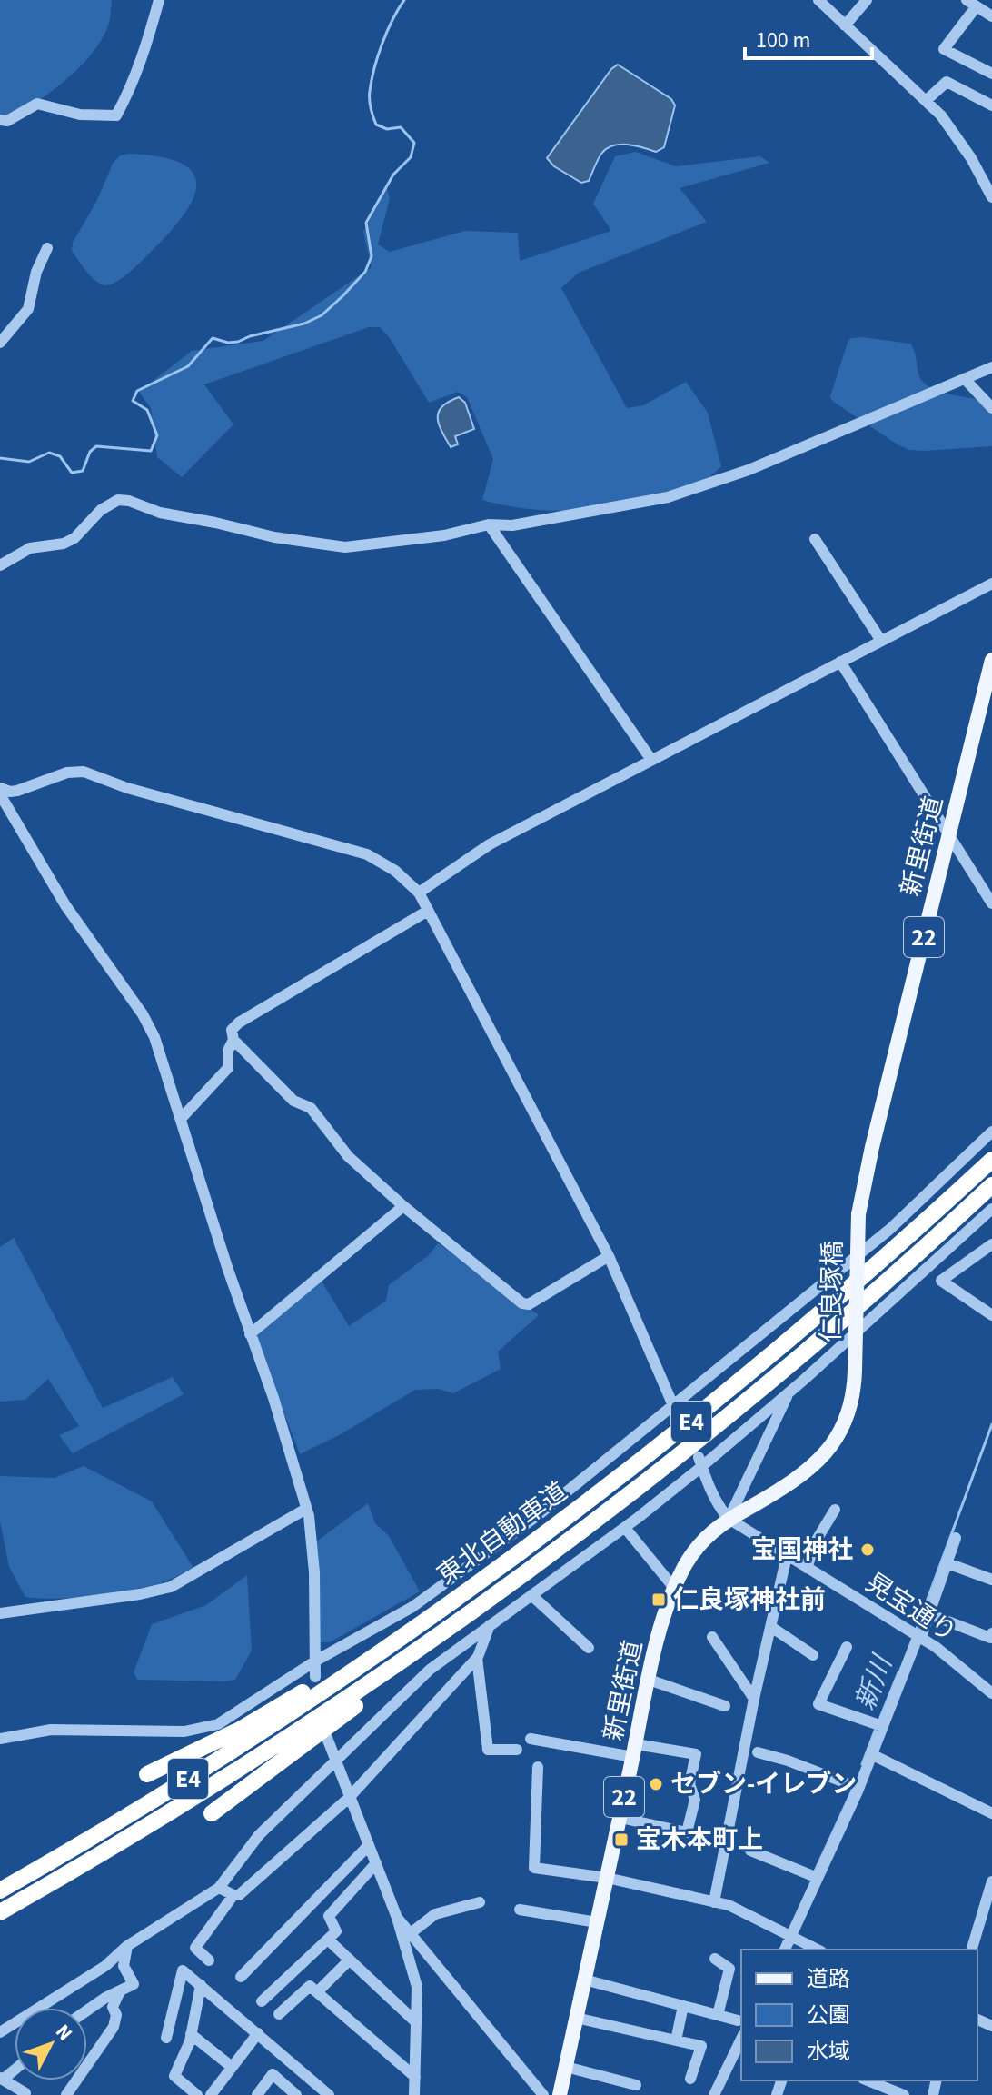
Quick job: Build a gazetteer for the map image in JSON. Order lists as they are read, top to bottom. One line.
{"streets":{"highway":["E4","東北自動車道"],"main road":["新里街道","22","仁良塚橋"],"street":["晃宝通り"]},"crossings":[["新里街道","仁良塚橋"],["新里街道","晃宝通り"]],"water":["新川"],"places":{"other":["宝国神社","セブン-イレブン"],"transit":["仁良塚神社前","宝木本町上"]},"legend":["道路","公園","水域"],"scale_bar":"100 m","north":"top right"}
